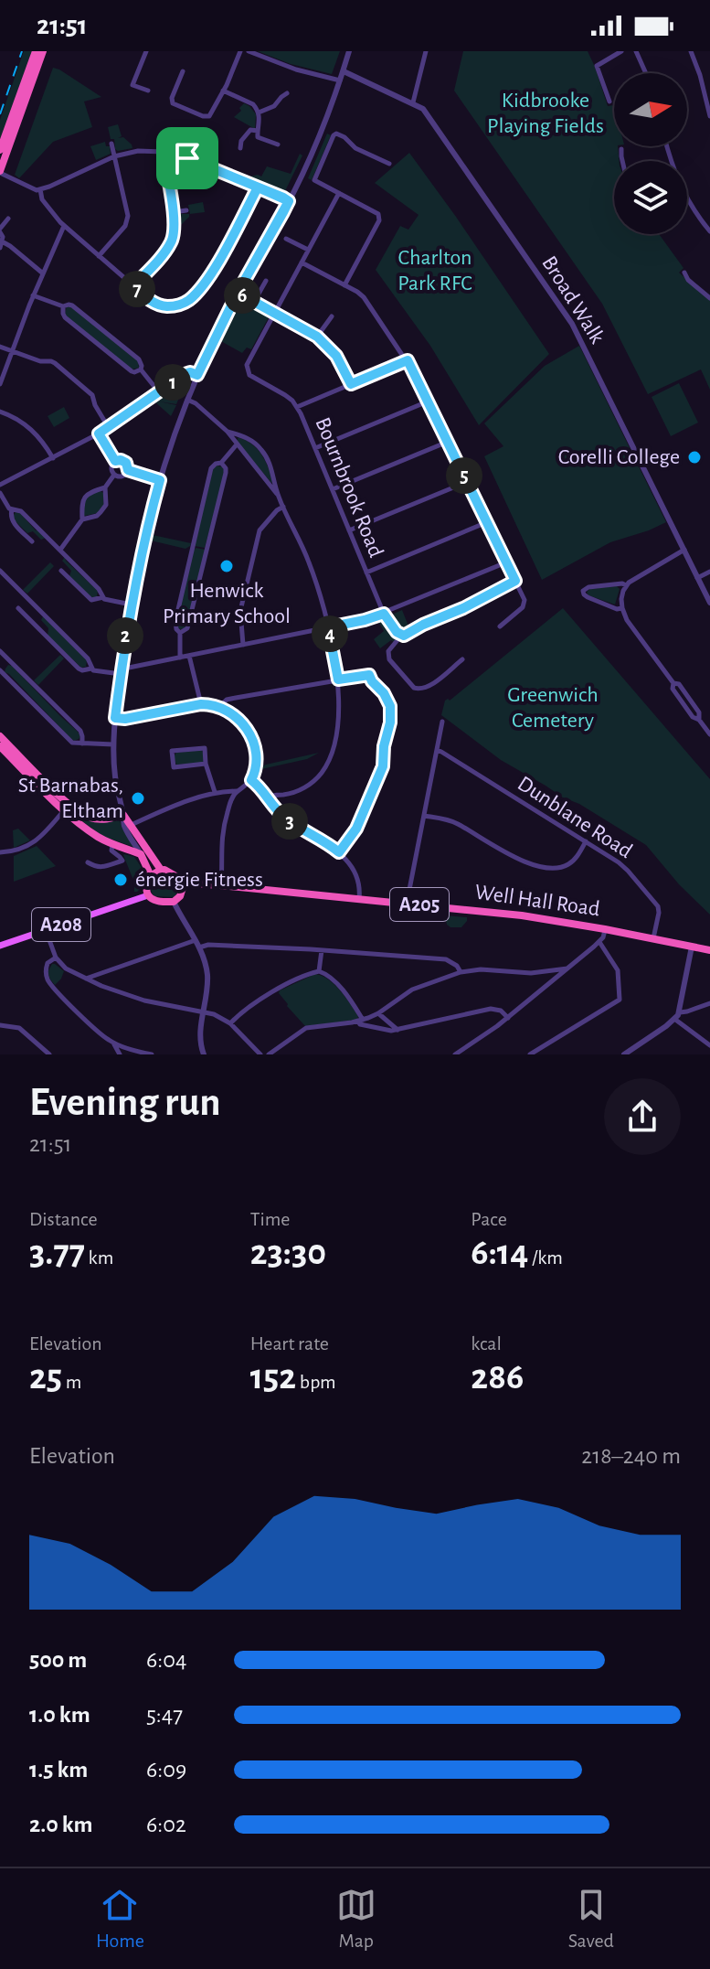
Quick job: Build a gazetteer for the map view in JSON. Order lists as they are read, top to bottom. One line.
{"streets":{"highway":["Well Hall Road","A205"],"main road":["A208"],"street":["Broad Walk","Bournbrook Road","Dunblane Road"]},"crossings":[["Dunblane Road","Well Hall Road"],["Well Hall Road","A208"]],"parks":["Kidbrooke Playing Fields","Charlton Park RFC","Greenwich Cemetery"],"places":["Corelli College","Henwick Primary School","St Barnabas, Eltham","énergie Fitness"],"north":"right","page":{"status":"21:51","pins":["7","6","1","5","4","2","3"],"heading":["Evening run","21:51"],"stats":[["Distance","3.77 km"],["Time","23:30"],["Pace","6:14 /km"],["Elevation","25 m"],["Heart rate","152 bpm"],["kcal","286"]],"chart":["Elevation","218–240 m"],"list":[{"name":"500 m","note":"6:04"},{"name":"1.0 km","note":"5:47"},{"name":"1.5 km","note":"6:09"},{"name":"2.0 km","note":"6:02"}],"tabs":["Home","Map","Saved"]}}
